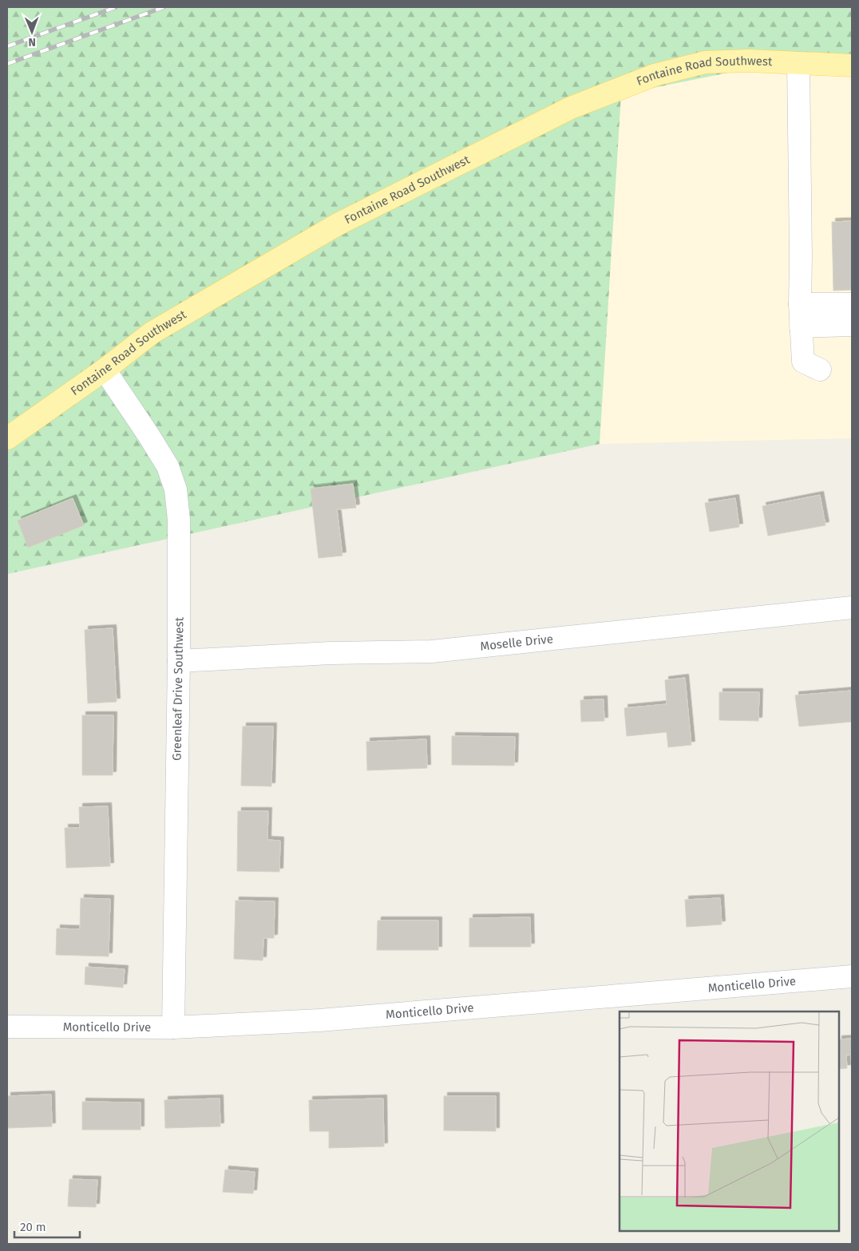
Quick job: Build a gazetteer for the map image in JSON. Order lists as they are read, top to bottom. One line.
{"streets":{"main road":["Fontaine Road Southwest"],"street":["Moselle Drive","Greenleaf Drive Southwest","Monticello Drive"]},"crossings":[["Fontaine Road Southwest","Greenleaf Drive Southwest"],["Moselle Drive","Greenleaf Drive Southwest"],["Greenleaf Drive Southwest","Monticello Drive"]],"scale_bar":"20 m","north":"bottom"}
